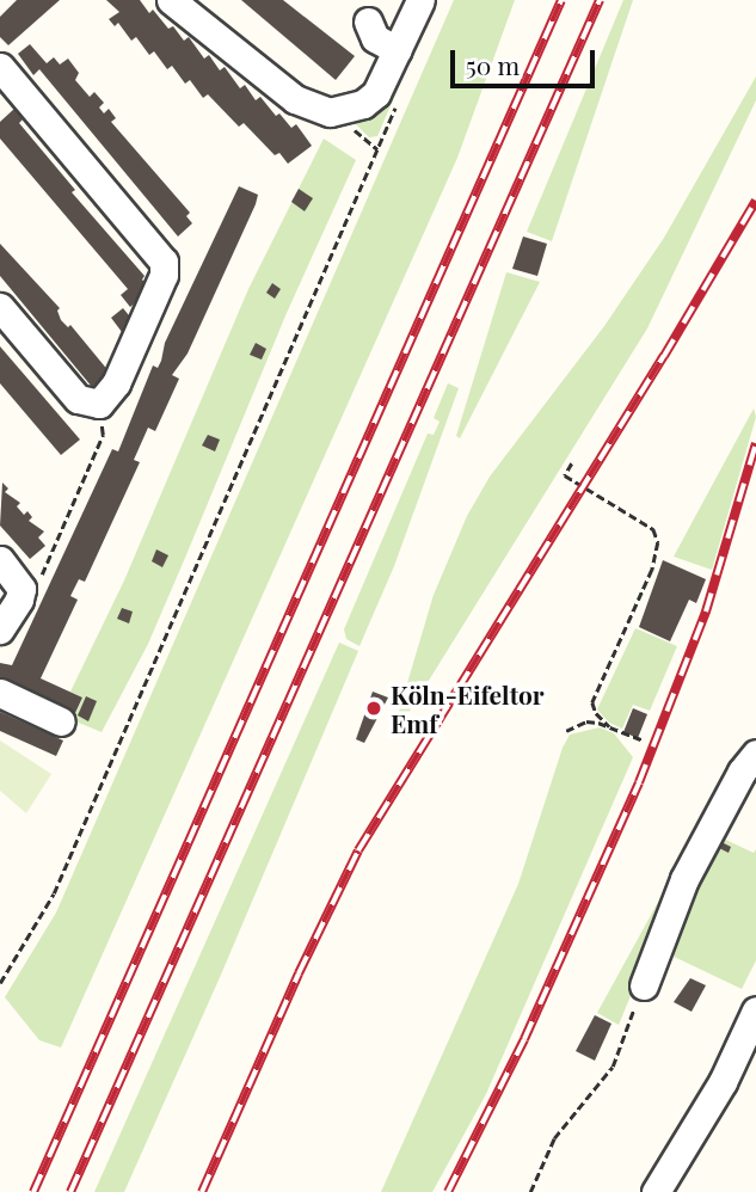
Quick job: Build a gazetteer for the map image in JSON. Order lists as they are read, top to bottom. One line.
{"places":["Köln-Eifeltor Emf"],"scale_bar":"50 m"}
